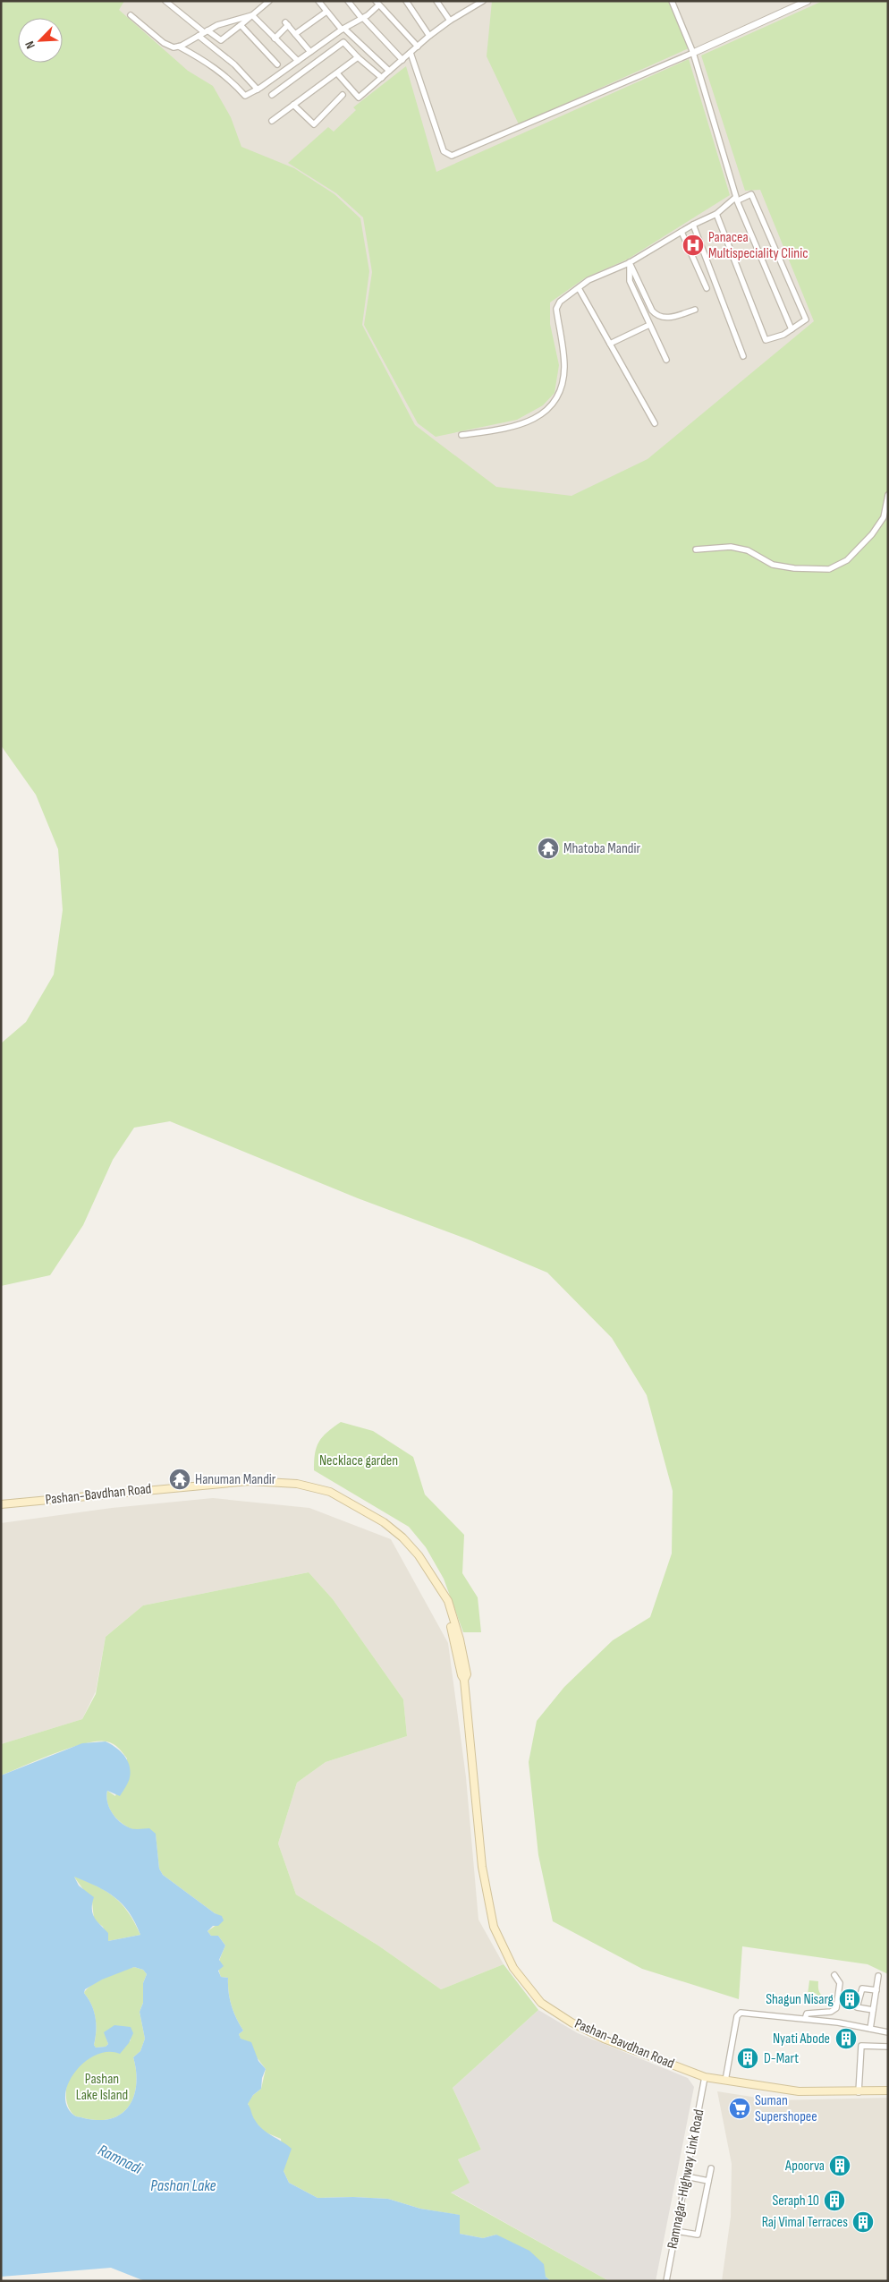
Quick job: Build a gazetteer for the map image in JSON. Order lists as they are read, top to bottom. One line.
{"streets":{"main road":["Pashan-Bavdhan Road"],"street":["Ramnagar-Highway Link Road"]},"crossings":[["Pashan-Bavdhan Road","Ramnagar-Highway Link Road"]],"water":["Ramnadi","Pashan Lake"],"parks":["Necklace garden","Pashan Lake Island"],"places":{"hospital":["Panacea Multispeciality Clinic"],"temple":["Mhatoba Mandir","Hanuman Mandir"],"building":["Shagun Nisarg","Nyati Abode","D-Mart","Apoorva","Seraph 10","Raj Vimal Terraces"],"supermarket":["Suman Supershopee"]},"north":"bottom left"}
